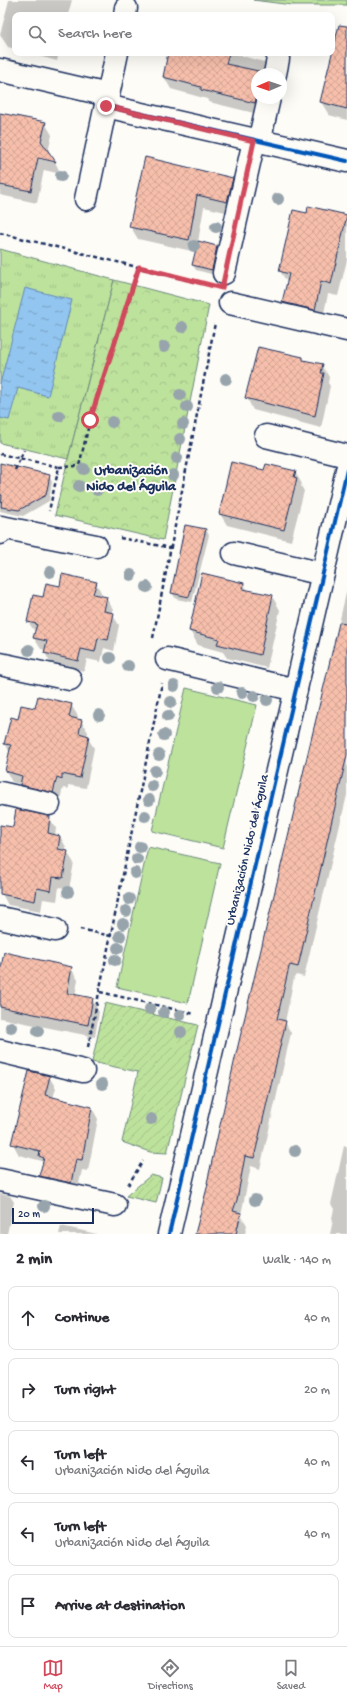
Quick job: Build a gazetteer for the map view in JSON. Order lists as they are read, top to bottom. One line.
{"streets":{"street":["Urbanización Nido del Águila"]},"districts":["Urbanización Nido del Águila"],"scale_bar":"20 m","north":"left","page":{"search":"Search here","scale":"20 m","heading":["2 min","Walk · 140 m"],"list":[["Continue","40 m"],["Turn right","20 m"],["Turn left","Urbanización Nido del Águila","40 m"],["Turn left","Urbanización Nido del Águila","40 m"],"Arrive at destination"],"nav":["Map","Directions","Saved"]}}
